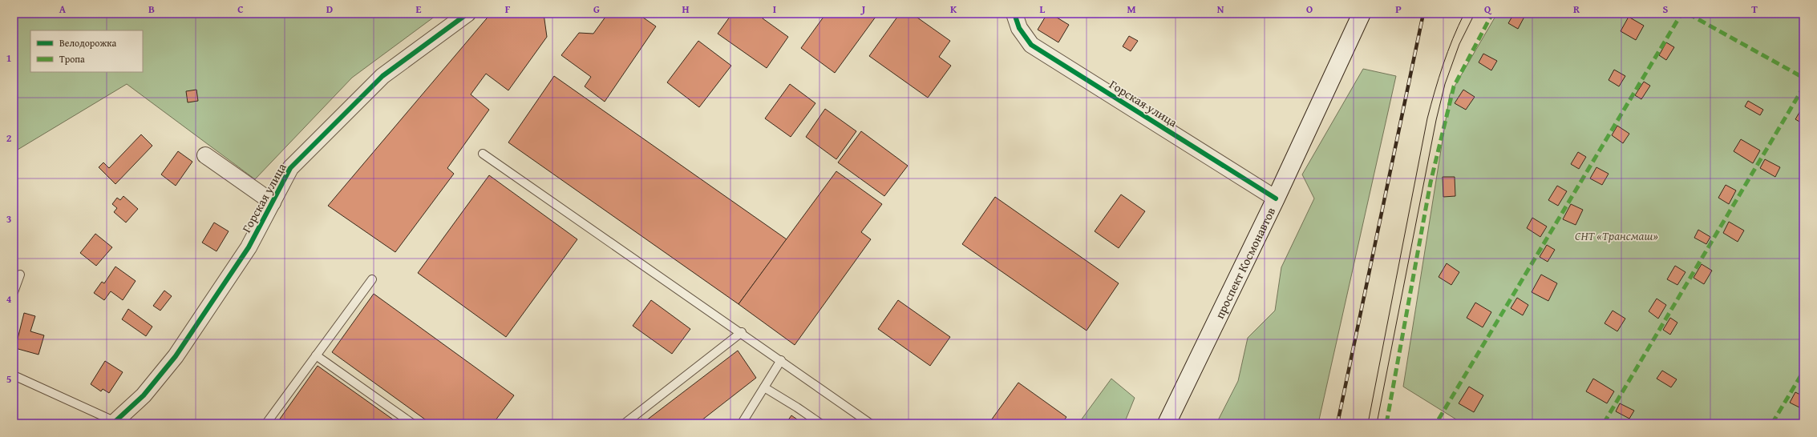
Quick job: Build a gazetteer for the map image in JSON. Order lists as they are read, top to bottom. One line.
{"streets":{"main road":["проспект Космонавтов"],"street":["Горская улица"]},"crossings":[["Горская улица","проспект Космонавтов"]],"parks":["СНТ «Трансмаш»"],"legend":["Велодорожка","Тропа"],"grid":{"columns":["A","B","C","D","E","F","G","H","I","J","K","L","M","N","O","P","Q","R","S","T"],"rows":["1","2","3","4","5"]}}
